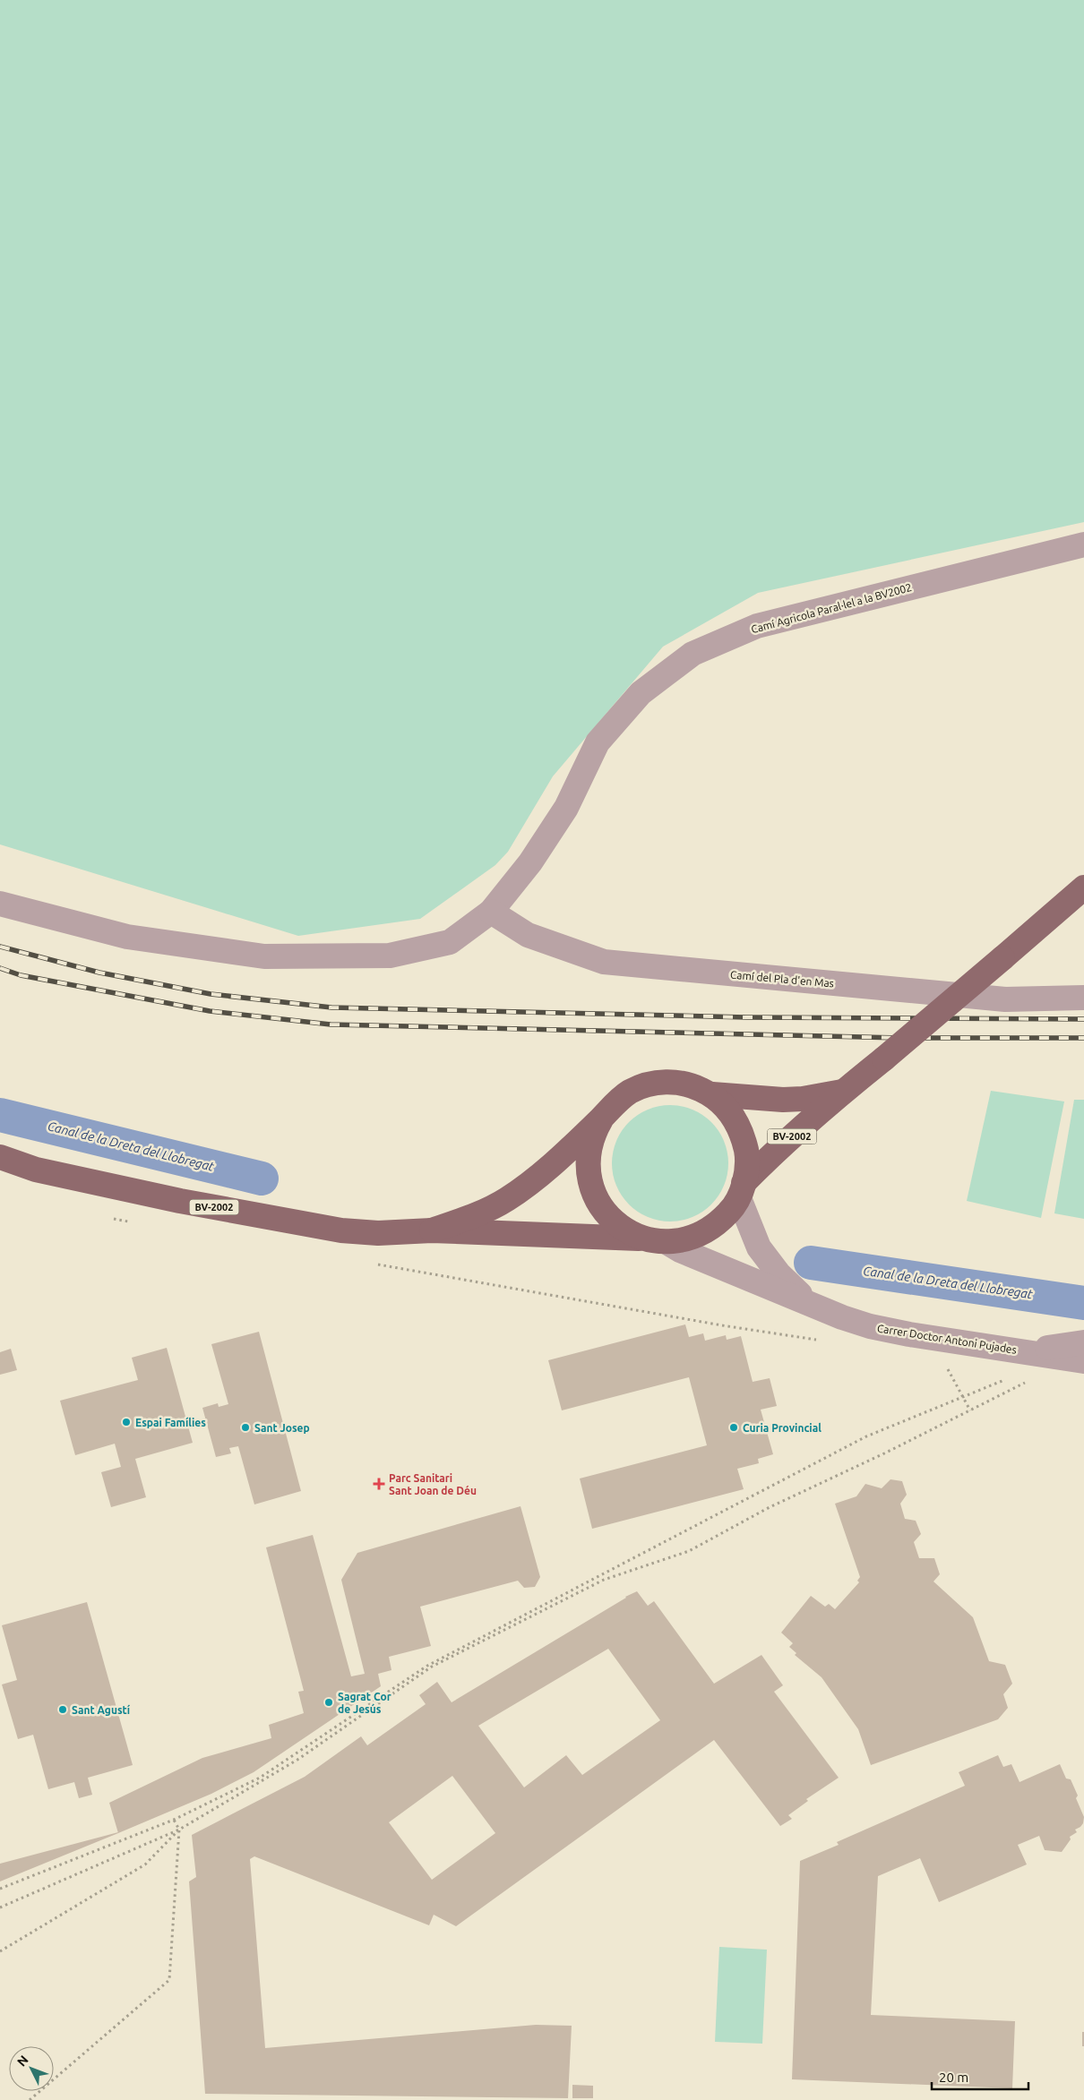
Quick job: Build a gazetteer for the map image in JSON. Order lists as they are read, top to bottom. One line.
{"streets":{"main road":["BV-2002"],"street":["Camí Agricola Paral·lel a la BV2002","Camí del Pla d'en Mas","Carrer Doctor Antoni Pujades"]},"crossings":[["Camí Agricola Paral·lel a la BV2002","Camí del Pla d'en Mas"],["BV-2002","Carrer Doctor Antoni Pujades"]],"water":["Canal de la Dreta del Llobregat"],"places":{"other":["Espai Famílies","Sant Josep","Curia Provincial","Sagrat Cor de Jesús","Sant Agustí"],"health":["Parc Sanitari Sant Joan de Déu"]},"scale_bar":"20 m","north":"top left"}
